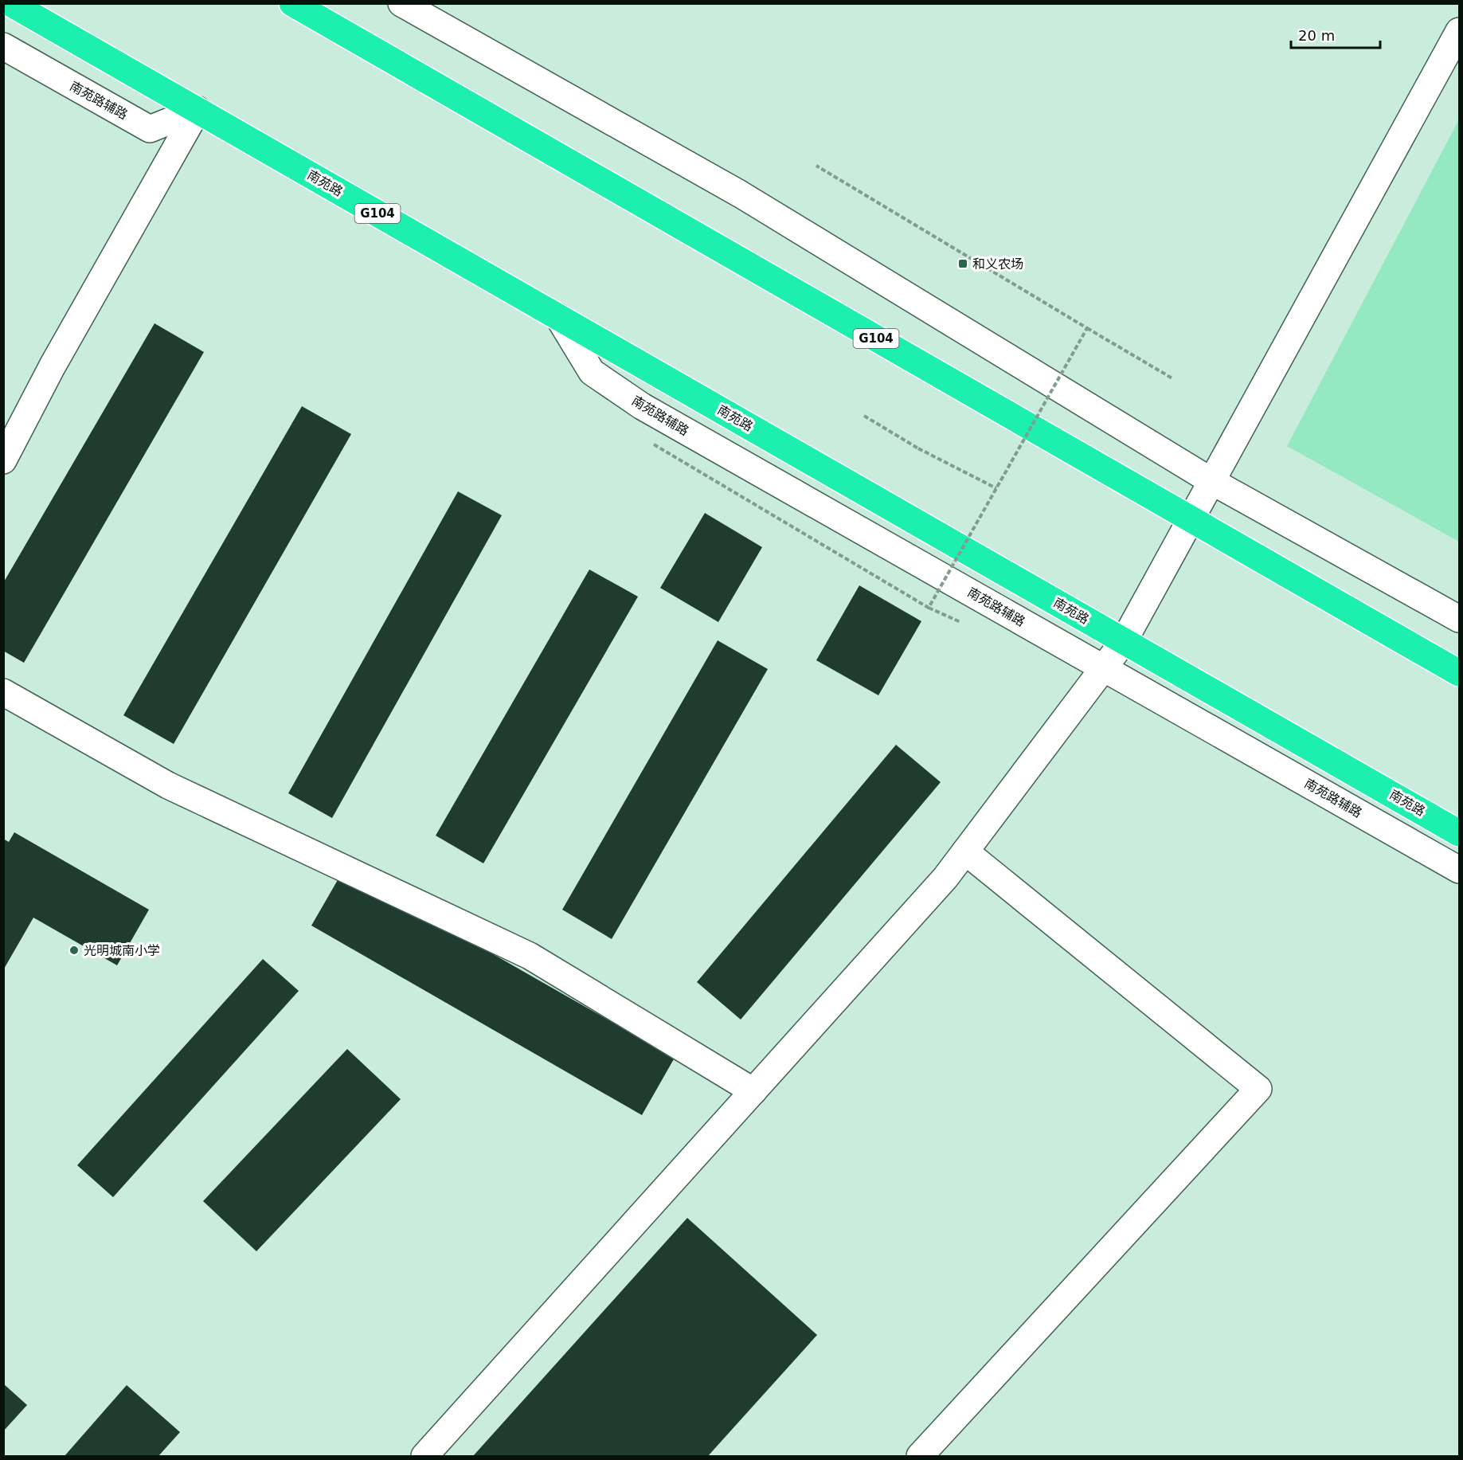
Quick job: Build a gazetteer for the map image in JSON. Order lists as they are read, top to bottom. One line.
{"streets":{"highway":["南苑路","G104"],"street":["南苑路辅路"]},"crossings":[["南苑路辅路","南苑路"]],"places":{"transit":["和义农场"],"other":["光明城南小学"]},"scale_bar":"20 m"}
